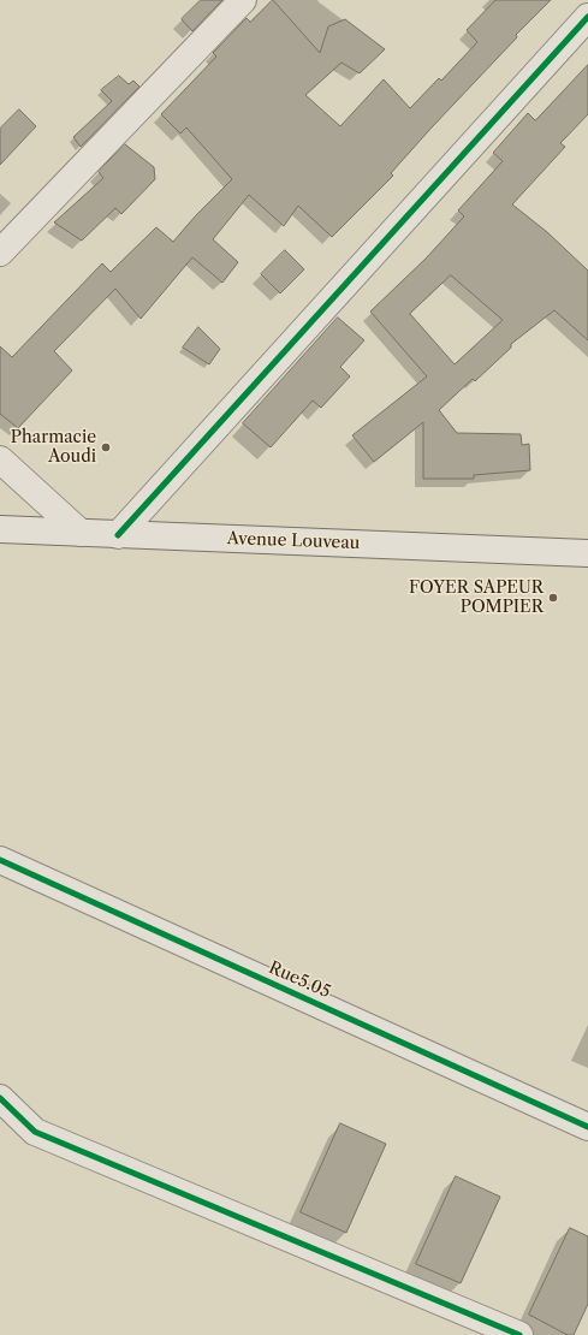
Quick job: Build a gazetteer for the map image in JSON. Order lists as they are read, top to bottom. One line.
{"streets":{"street":["Avenue Louveau","Rue5.05"]},"places":["Pharmacie Aoudi","FOYER SAPEUR POMPIER"]}
